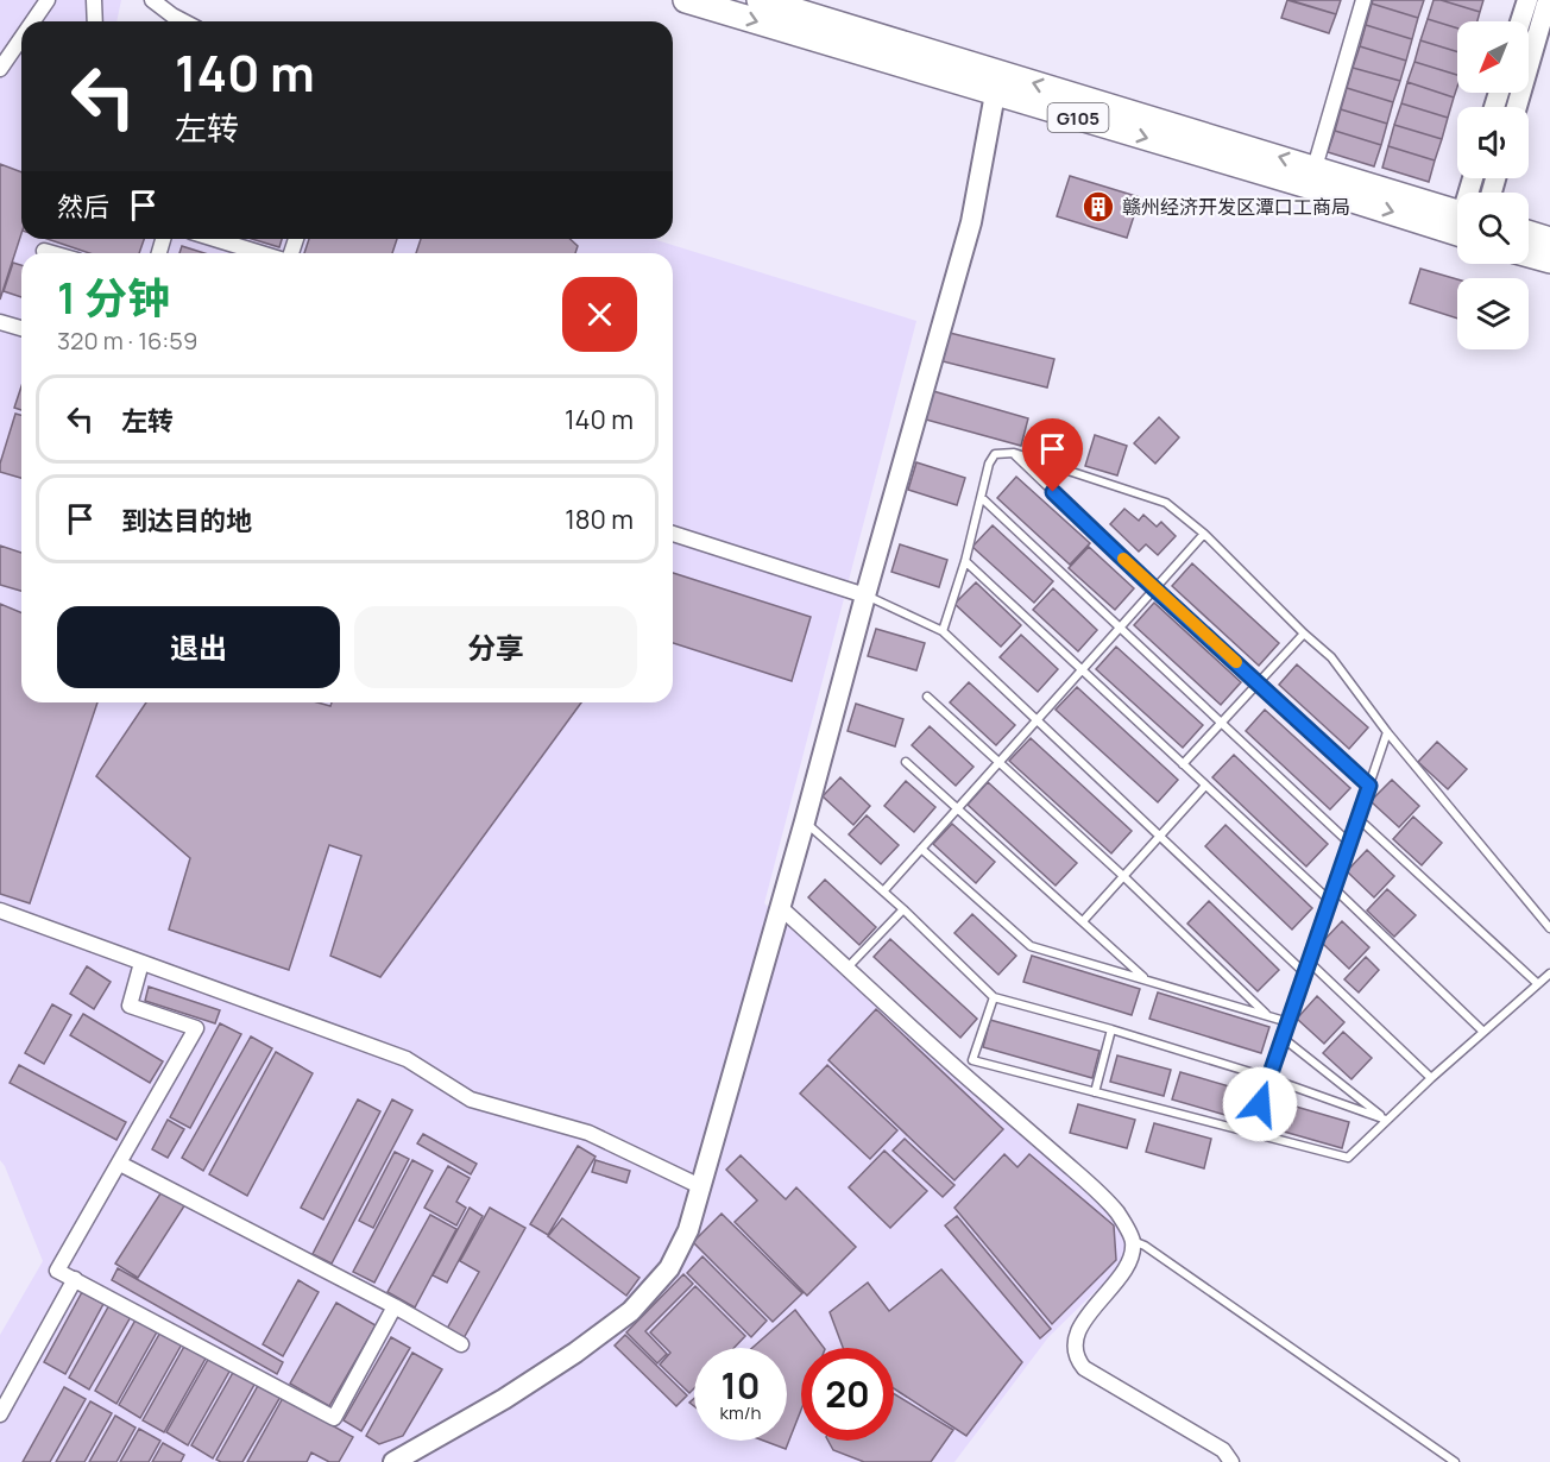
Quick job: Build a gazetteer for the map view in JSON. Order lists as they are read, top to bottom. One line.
{"streets":{"highway":["G105"]},"places":{"building":["赣州经济开发区潭口工商局"]},"north":"bottom left","page":{"turn":["140 m","左转"],"then":"然后","heading":["1 分钟","320 m · 16:59"],"list":[{"name":"左转","value":"140 m"},{"name":"到达目的地","value":"180 m"}],"buttons":["退出","分享"],"speed":"10 km/h","limit":"20"}}
